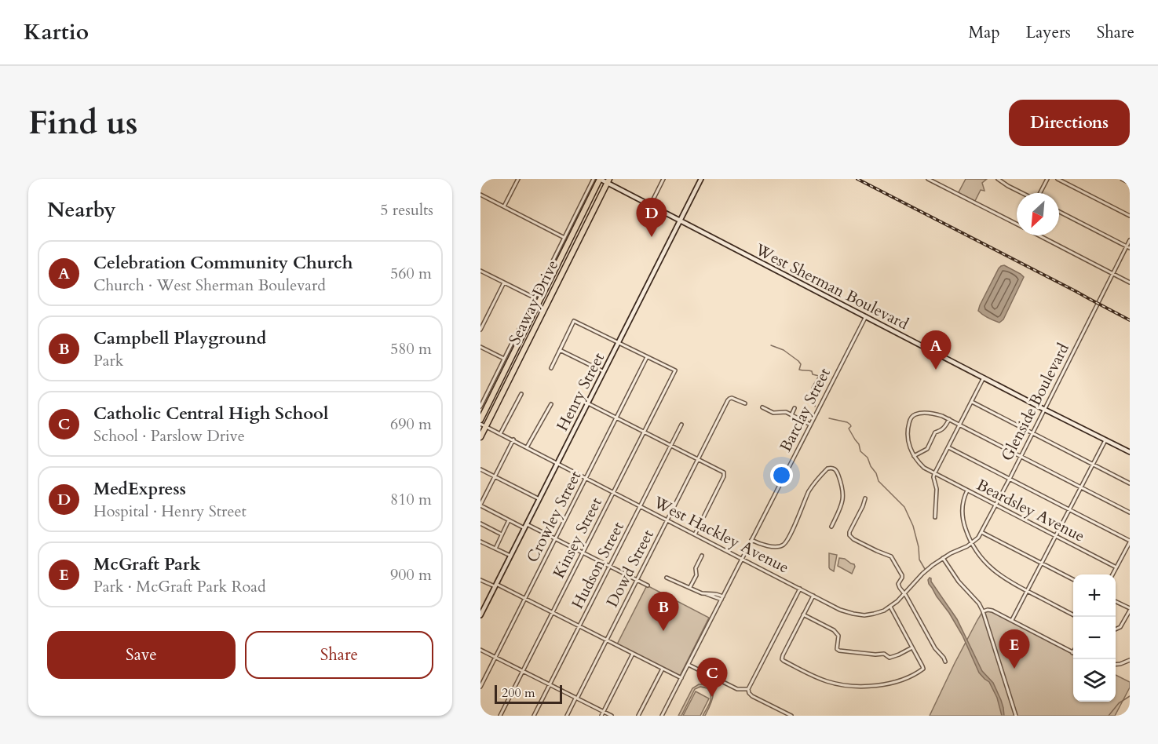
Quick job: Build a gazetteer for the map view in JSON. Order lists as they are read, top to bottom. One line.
{"streets":{"highway":["Seaway Drive"],"main road":["West Sherman Boulevard","Henry Street"],"street":["Glenside Boulevard","Barclay Street","Beardsley Avenue","Crowley Street","West Hackley Avenue","Kinsey Street","Hudson Street","Dowd Street"]},"crossings":[["West Sherman Boulevard","Seaway Drive"],["West Sherman Boulevard","Henry Street"],["West Sherman Boulevard","Glenside Boulevard"],["West Sherman Boulevard","Barclay Street"],["Seaway Drive","West Hackley Avenue"],["Henry Street","West Hackley Avenue"],["Glenside Boulevard","Beardsley Avenue"],["Glenside Boulevard","West Hackley Avenue"],["Barclay Street","West Hackley Avenue"],["Crowley Street","West Hackley Avenue"],["Crowley Street","Kinsey Street"],["West Hackley Avenue","Kinsey Street"],["West Hackley Avenue","Hudson Street"],["West Hackley Avenue","Dowd Street"]],"scale_bar":"200 m","north":"bottom left","page":{"header":"Kartio","nav":["Map","Layers","Share"],"buttons":["Directions",["Save","Share"]],"title":"Find us","heading":["Nearby","5 results"],"pins":["D","A","B","E","C"],"list":[{"mark":"A","name":"Celebration Community Church","note":"Church · West Sherman Boulevard","value":"560 m"},{"mark":"B","name":"Campbell Playground","note":"Park","value":"580 m"},{"mark":"C","name":"Catholic Central High School","note":"School · Parslow Drive","value":"690 m"},{"mark":"D","name":"MedExpress","note":"Hospital · Henry Street","value":"810 m"},{"mark":"E","name":"McGraft Park","note":"Park · McGraft Park Road","value":"900 m"}],"map_buttons":["+","−"],"scale":"200 m"}}
